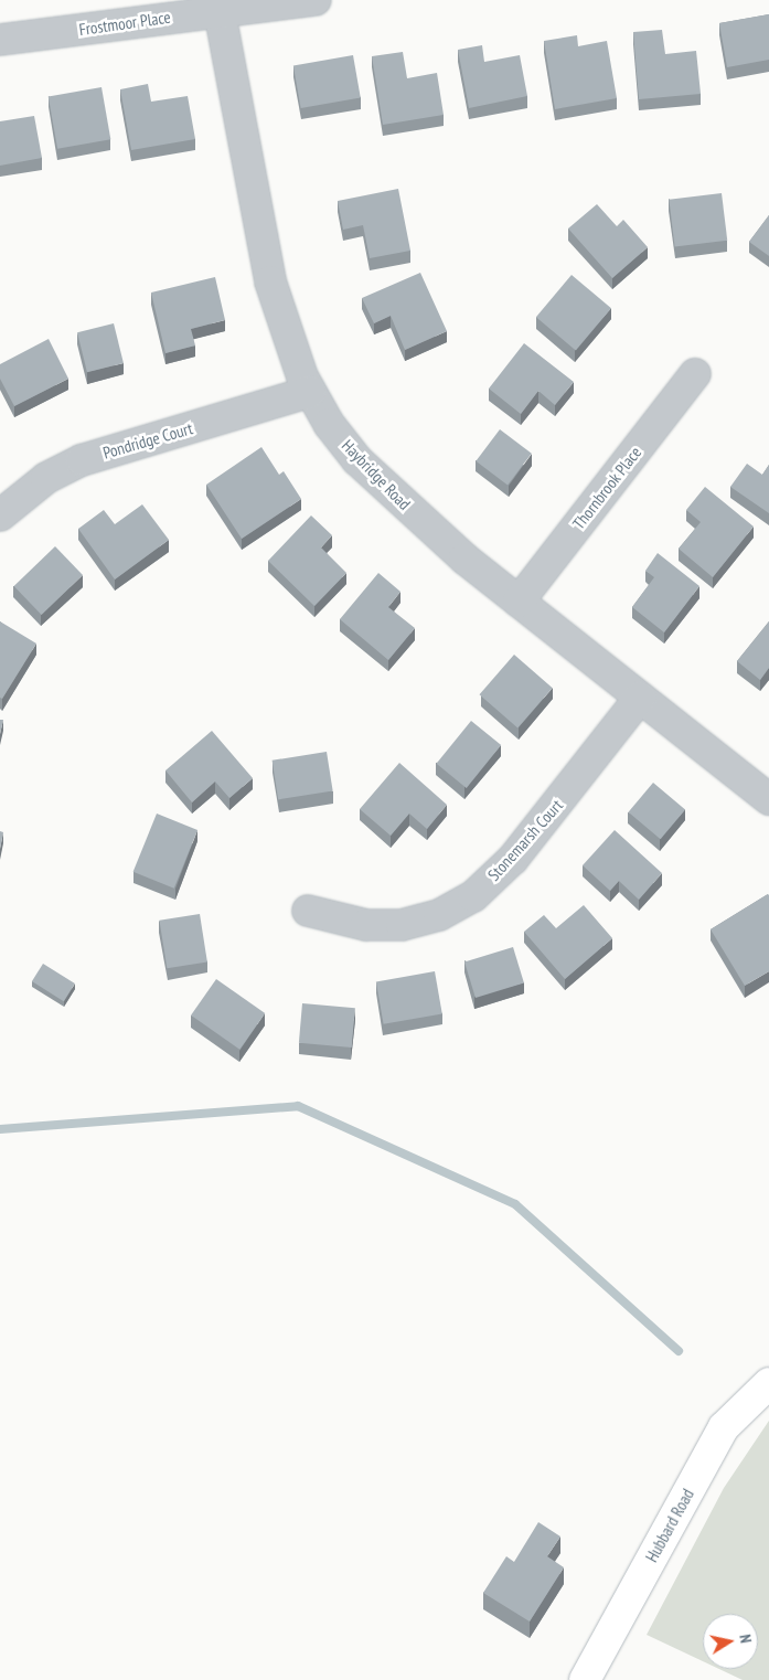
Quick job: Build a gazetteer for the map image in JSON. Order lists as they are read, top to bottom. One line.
{"streets":{"main road":["Hubbard Road"],"street":["Frostmoor Place","Pondridge Court","Haybridge Road","Thornbrook Place","Stonemarsh Court"]},"crossings":[["Frostmoor Place","Haybridge Road"],["Pondridge Court","Haybridge Road"],["Haybridge Road","Thornbrook Place"],["Haybridge Road","Stonemarsh Court"]],"north":"right"}
